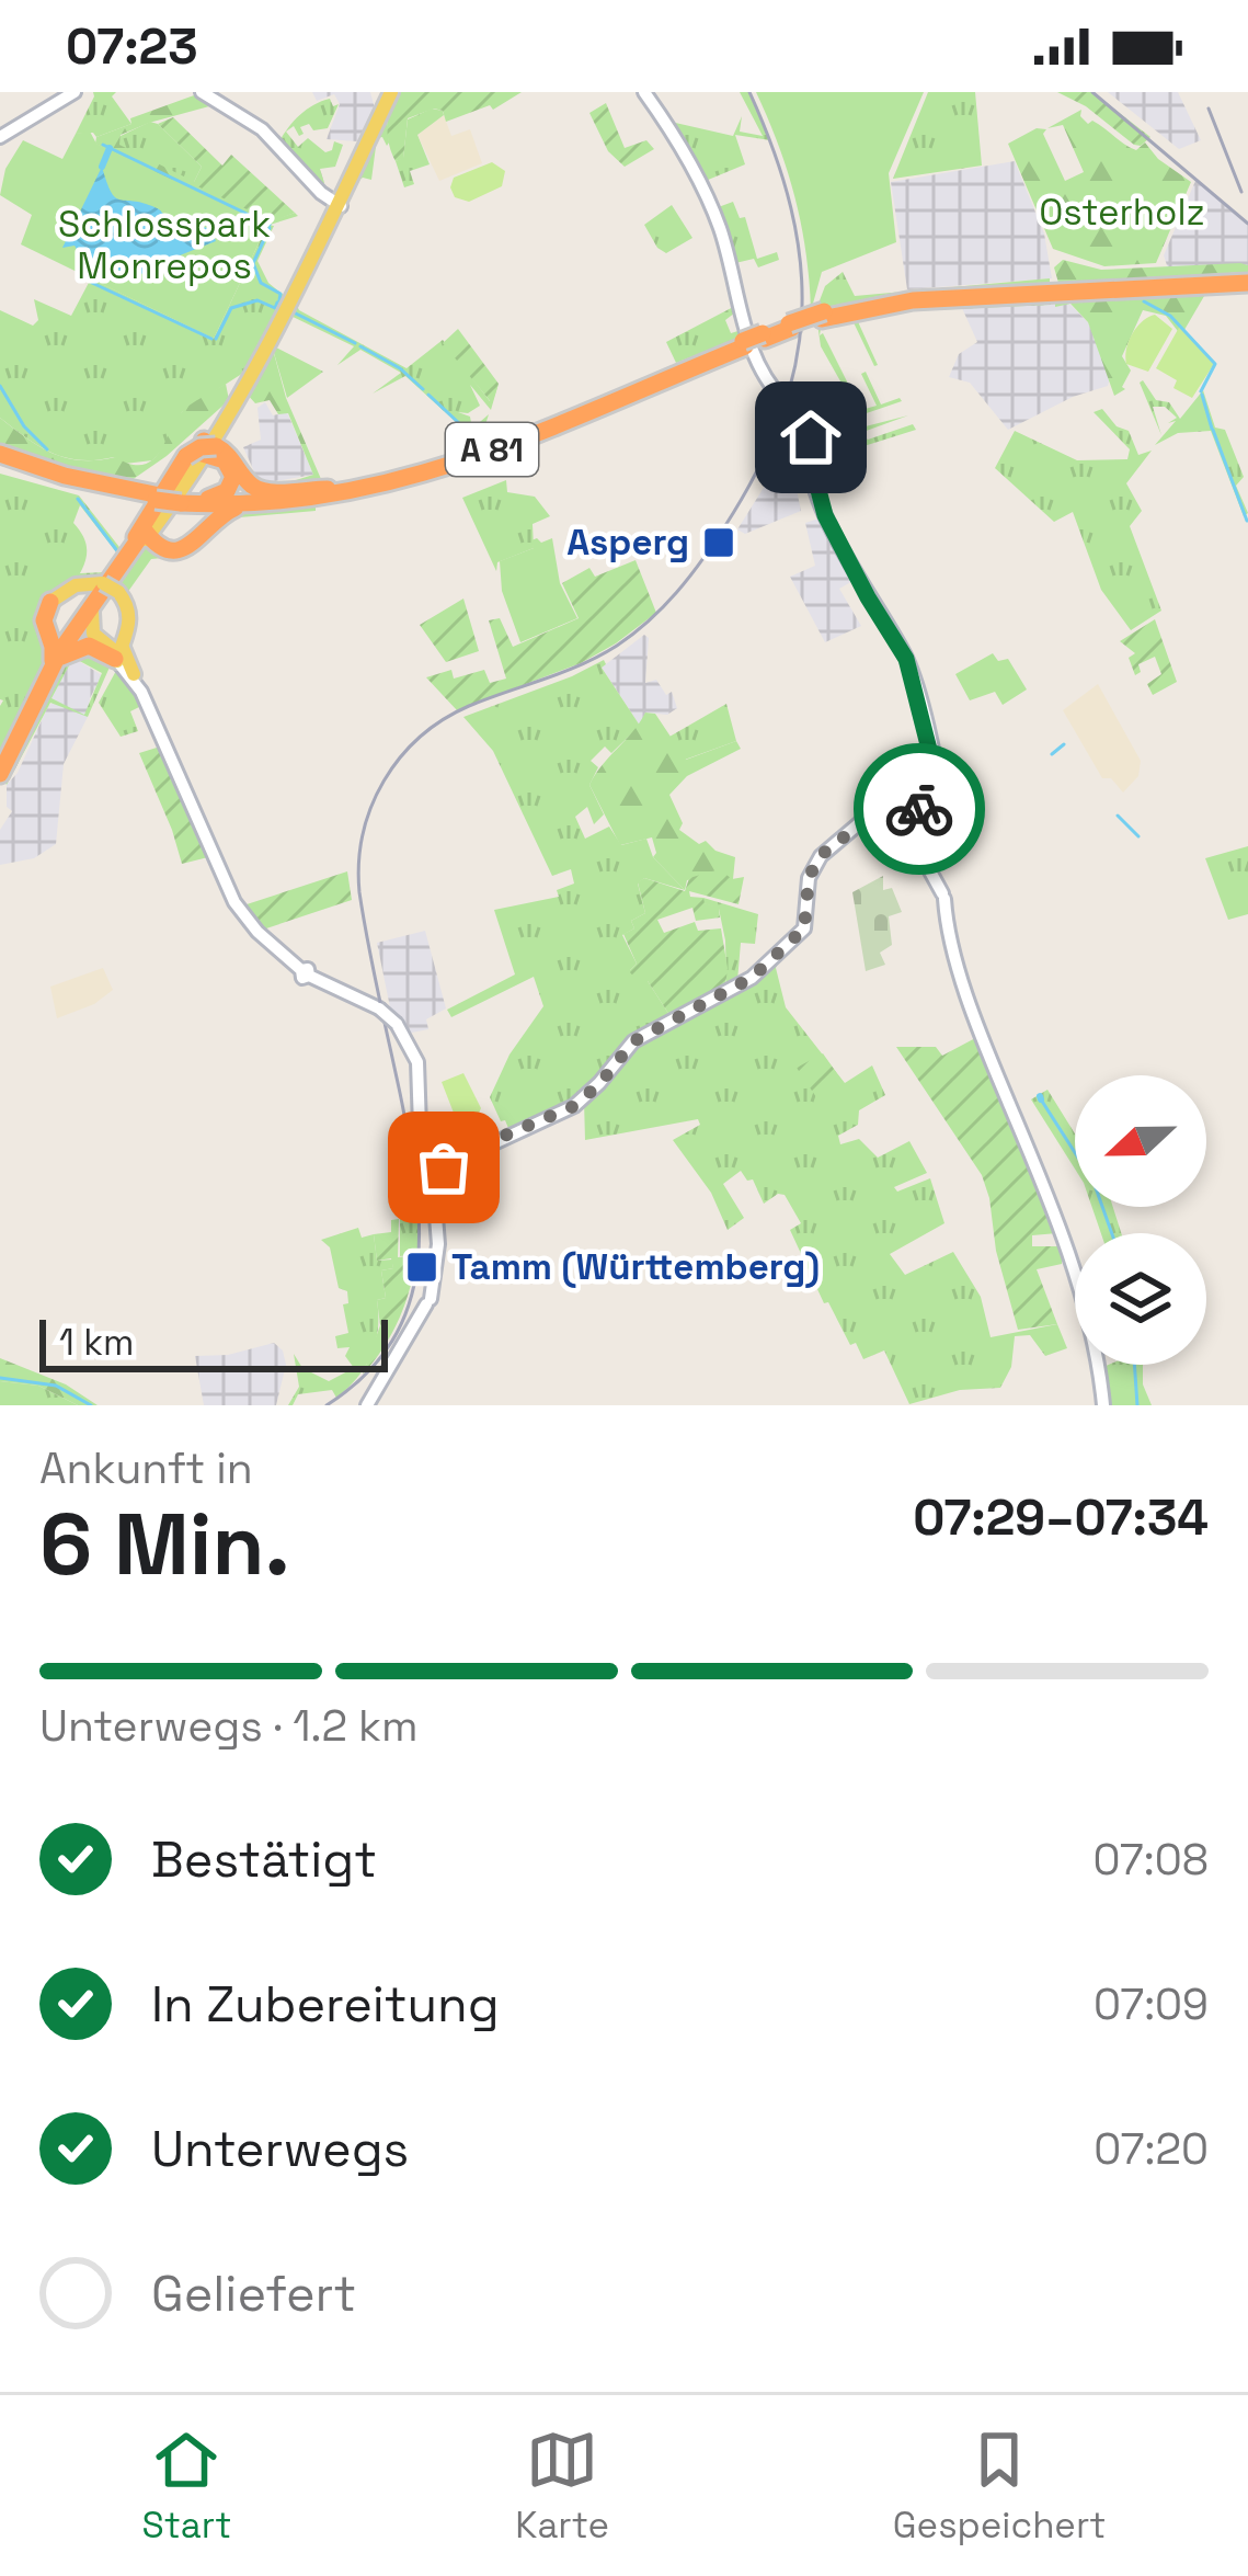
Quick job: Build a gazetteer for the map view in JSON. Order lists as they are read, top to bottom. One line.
{"streets":{"highway":["A 81"]},"parks":["Osterholz","Schlosspark Monrepos"],"places":{"transit":["Asperg","Tamm (Württemberg)"]},"scale_bar":"1 km","north":"left","page":{"status":"07:23","scale":"1 km","heading":["6 Min.","Ankunft in","07:29–07:34"],"bar":"Unterwegs · 1.2 km","list":[["Bestätigt","07:08"],["In Zubereitung","07:09"],["Unterwegs","07:20"],"Geliefert"],"tabs":["Start","Karte","Gespeichert"]}}
